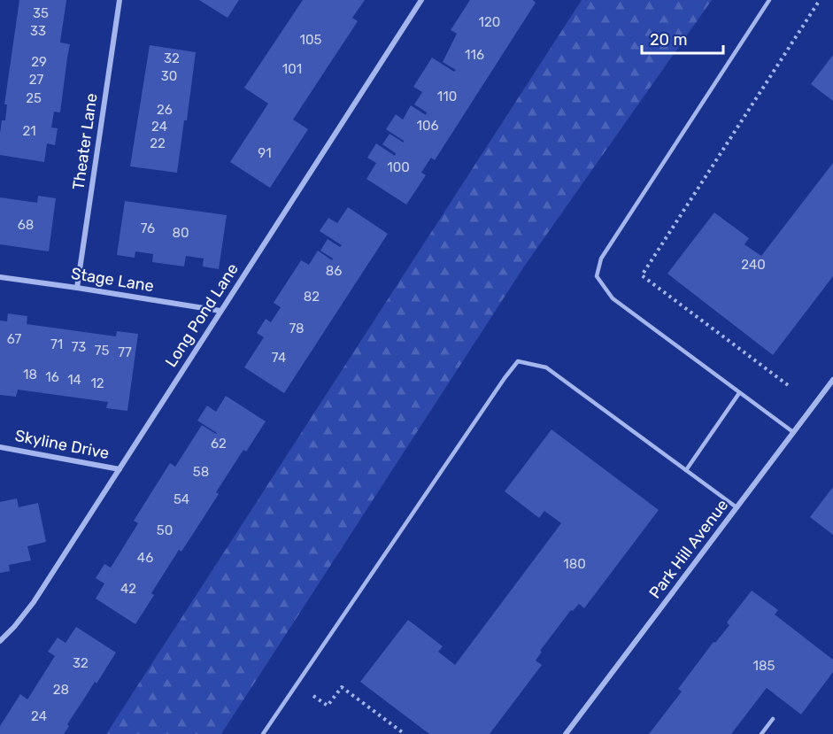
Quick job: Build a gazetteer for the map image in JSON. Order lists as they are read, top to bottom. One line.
{"streets":{"street":["Theater Lane","Stage Lane","Long Pond Lane","Skyline Drive","Park Hill Avenue"]},"crossings":[["Theater Lane","Stage Lane"],["Stage Lane","Long Pond Lane"],["Long Pond Lane","Skyline Drive"]],"house_numbers":["35","120","33","105","116","32","29","101","30","27","110","25","26","106","24","21","22","91","100","68","76","80","240","86","82","78","67","71","73","75","77","74","18","16","14","12","62","58","54","50","46","180","42","32","185","28","24"],"scale_bar":"20 m"}
